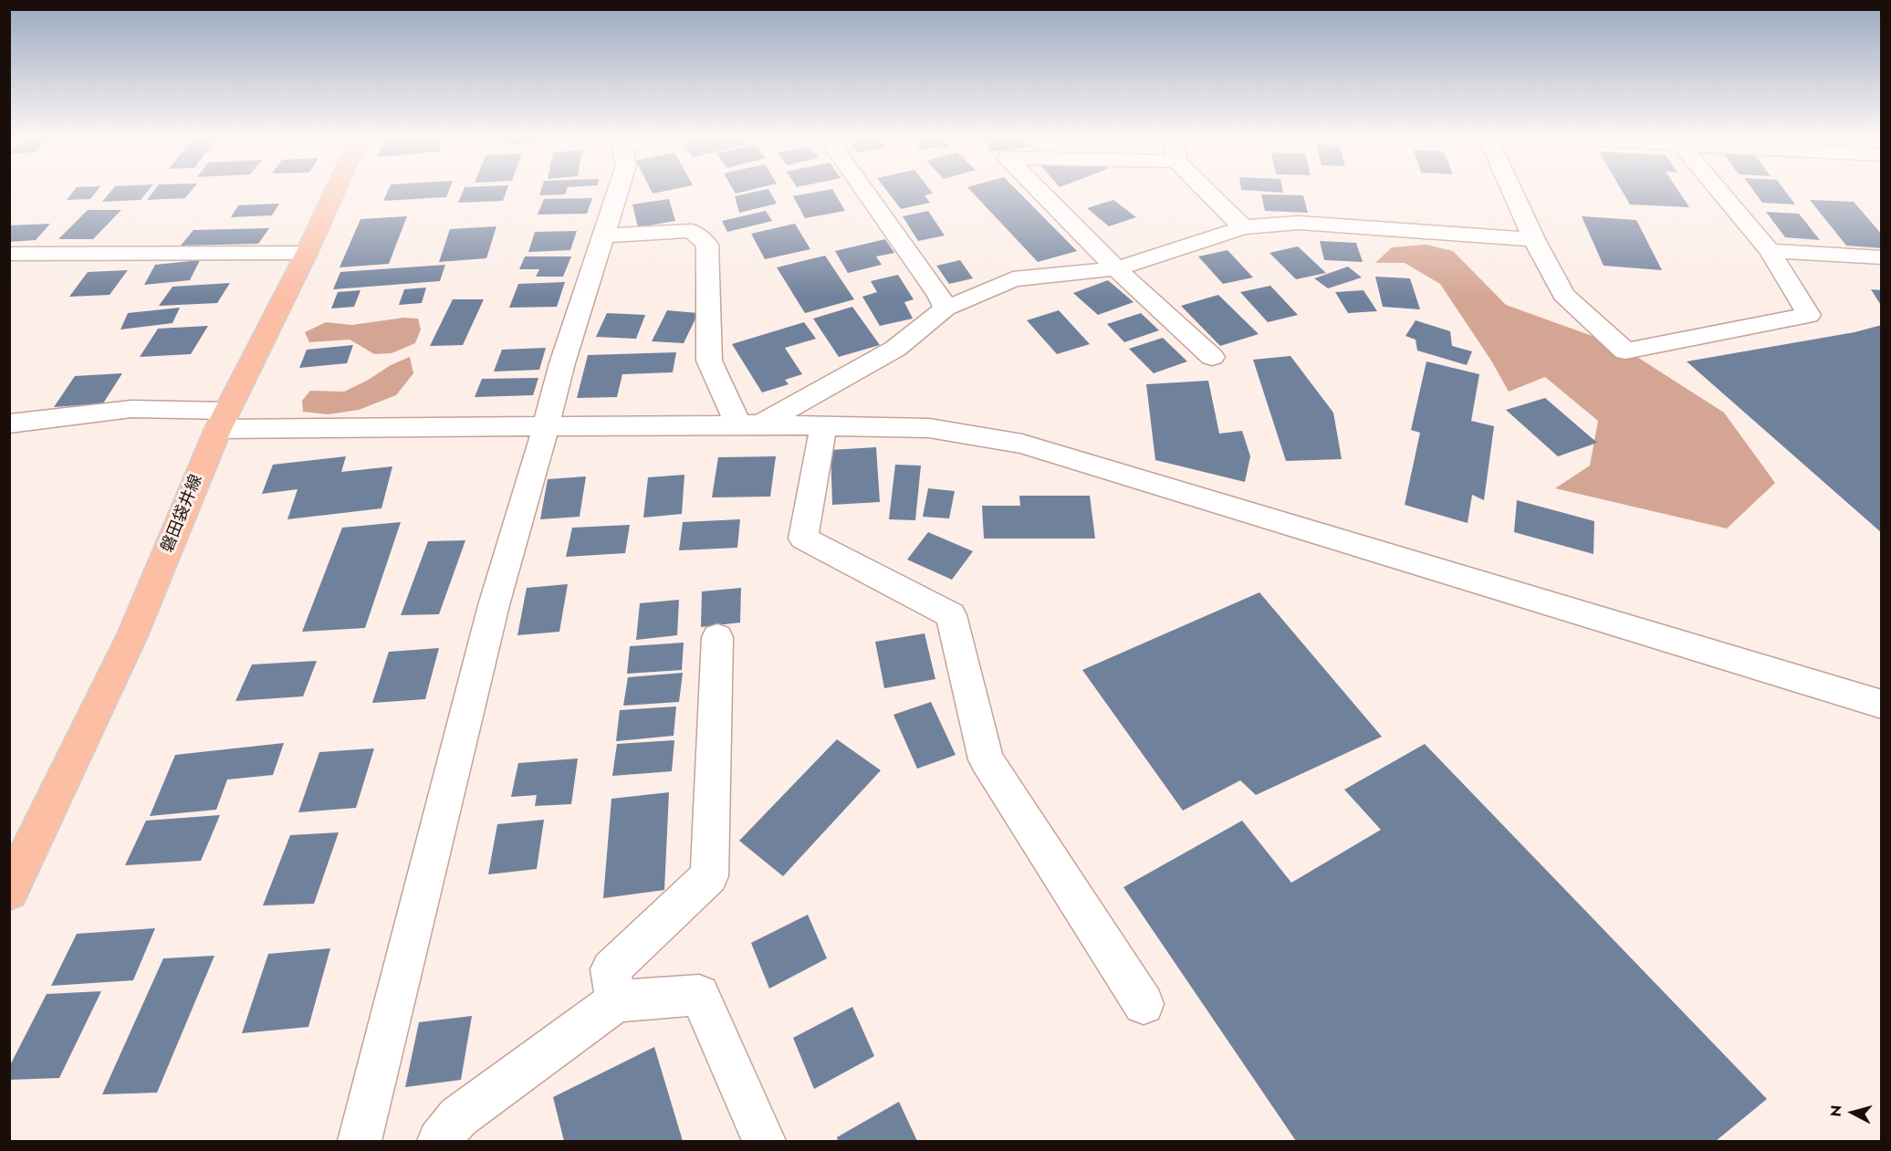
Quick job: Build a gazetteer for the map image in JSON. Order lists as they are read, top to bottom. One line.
{"streets":{"main road":["磐田袋井線"]},"north":"left"}
